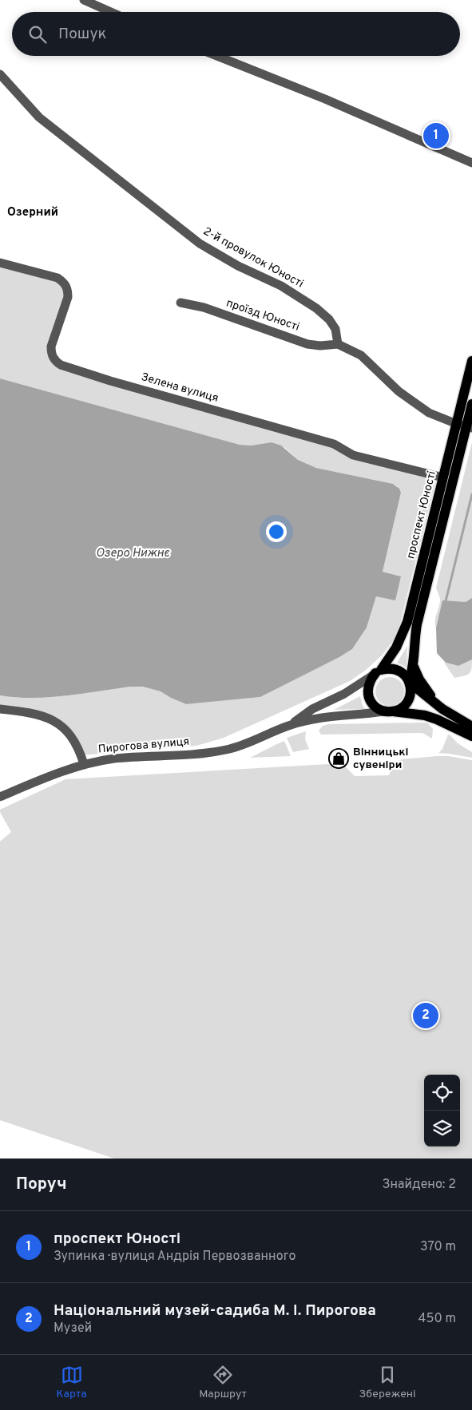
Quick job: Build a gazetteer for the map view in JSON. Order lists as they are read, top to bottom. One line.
{"streets":{"main road":["проспект Юності","Пирогова вулиця"],"street":["2-й провулок Юності","проїзд Юності","Зелена вулиця"]},"crossings":[["2-й провулок Юності","проїзд Юності"],["Зелена вулиця","проспект Юності"],["проспект Юності","Пирогова вулиця"]],"districts":["Озерний"],"water":["Озеро Нижнє"],"places":{"shop":["Вінницькі сувеніри"]},"page":{"search":"Пошук","pins":["1","2"],"heading":["Поруч","Знайдено: 2"],"list":[{"mark":"1","name":"проспект Юності","note":"Зупинка · вулиця Андрія Первозванного","value":"370 m"},{"mark":"2","name":"Національний музей-садиба М. І. Пирогова","note":"Музей","value":"450 m"}],"nav":["Карта","Маршрут","Збережені"]}}
